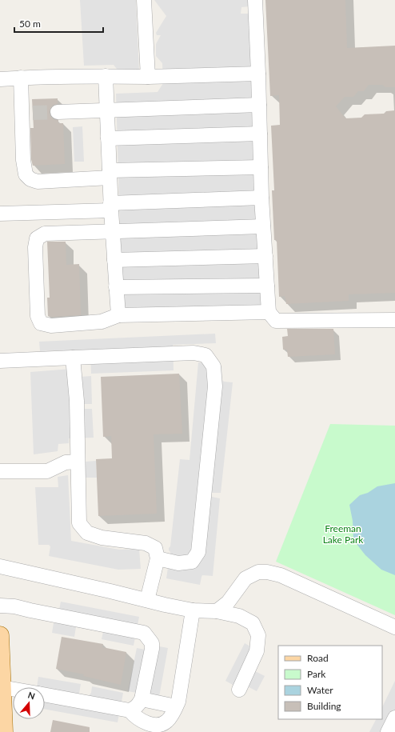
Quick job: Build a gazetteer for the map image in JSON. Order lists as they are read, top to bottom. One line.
{"parks":["Freeman Lake Park"],"legend":["Road","Park","Water","Building"],"scale_bar":"50 m","north":"top"}
